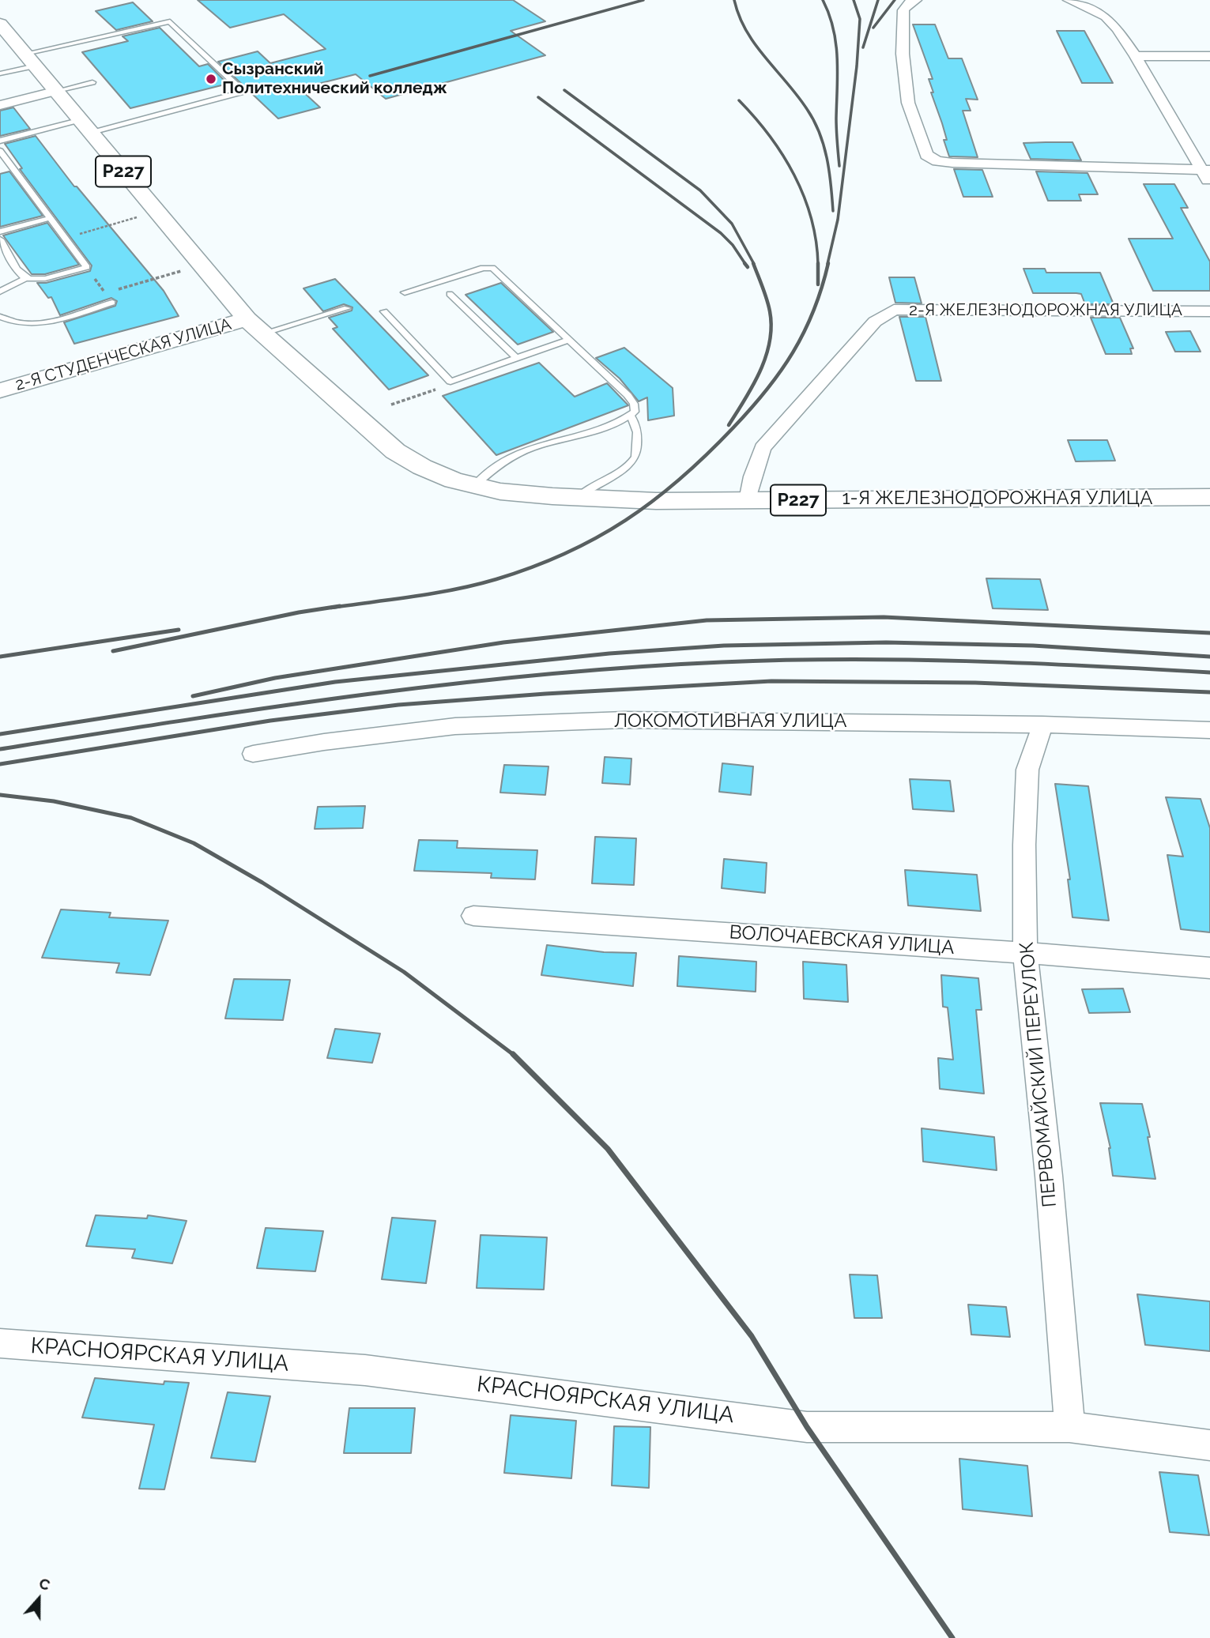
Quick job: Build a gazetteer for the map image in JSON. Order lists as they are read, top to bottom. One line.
{"streets":{"main road":["Р227","2-Я СТУДЕНЧЕСКАЯ УЛИЦА","1-Я ЖЕЛЕЗНОДОРОЖНАЯ УЛИЦА"],"street":["2-Я ЖЕЛЕЗНОДОРОЖНАЯ УЛИЦА","ЛОКОМОТИВНАЯ УЛИЦА","ВОЛОЧАЕВСКАЯ УЛИЦА","ПЕРВОМАЙСКИЙ ПЕРЕУЛОК","КРАСНОЯРСКАЯ УЛИЦА"]},"crossings":[["Р227","2-Я СТУДЕНЧЕСКАЯ УЛИЦА"],["Р227","1-Я ЖЕЛЕЗНОДОРОЖНАЯ УЛИЦА"],["2-Я ЖЕЛЕЗНОДОРОЖНАЯ УЛИЦА","1-Я ЖЕЛЕЗНОДОРОЖНАЯ УЛИЦА"],["2-Я СТУДЕНЧЕСКАЯ УЛИЦА","1-Я ЖЕЛЕЗНОДОРОЖНАЯ УЛИЦА"],["ЛОКОМОТИВНАЯ УЛИЦА","ПЕРВОМАЙСКИЙ ПЕРЕУЛОК"],["ВОЛОЧАЕВСКАЯ УЛИЦА","ПЕРВОМАЙСКИЙ ПЕРЕУЛОК"],["ПЕРВОМАЙСКИЙ ПЕРЕУЛОК","КРАСНОЯРСКАЯ УЛИЦА"]],"places":["Сызранский Политехнический колледж"],"north":"top"}
